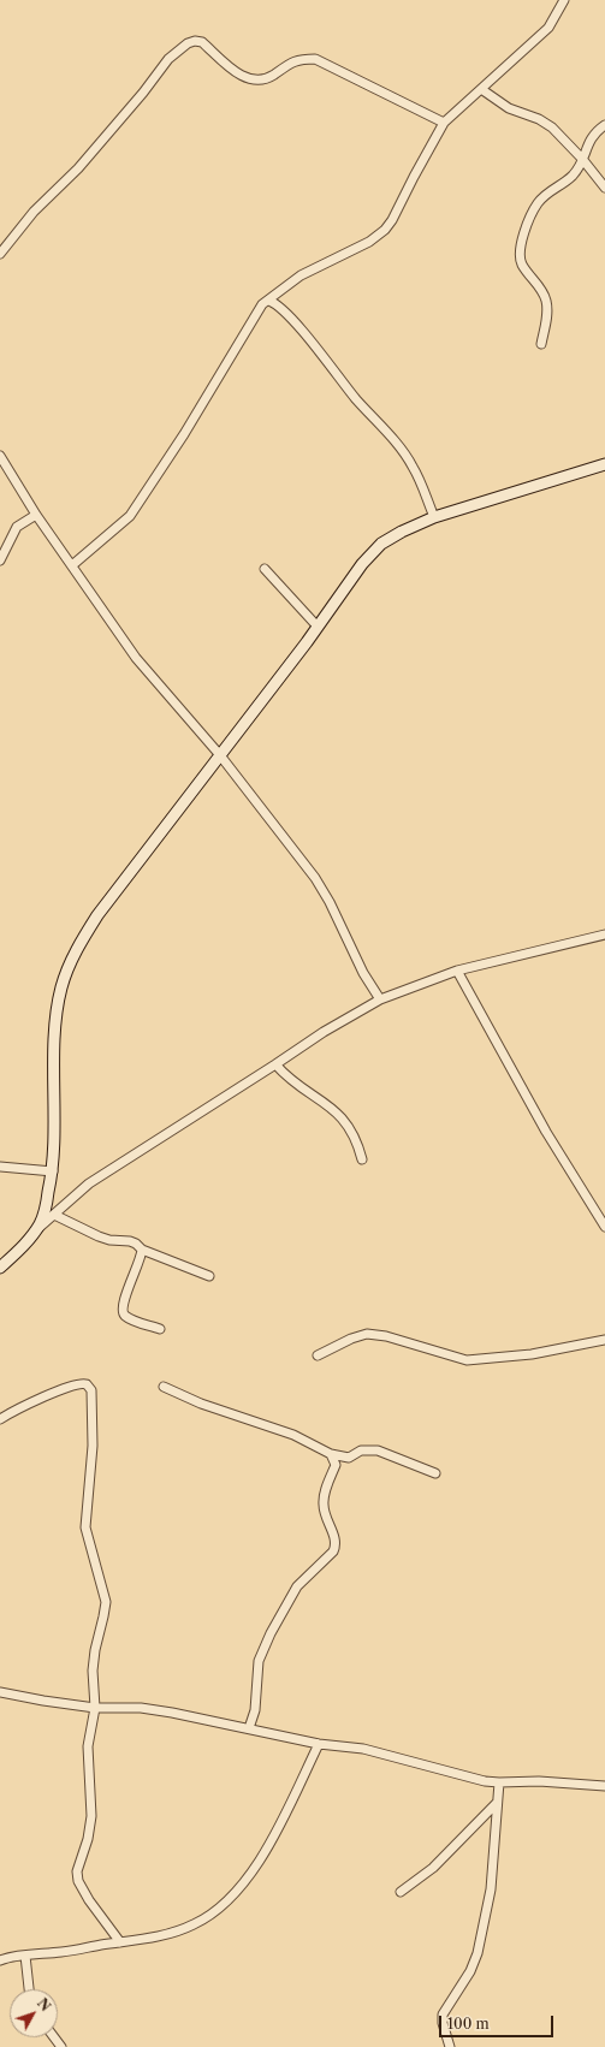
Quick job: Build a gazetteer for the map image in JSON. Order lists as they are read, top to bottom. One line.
{"scale_bar":"100 m","north":"top right"}
